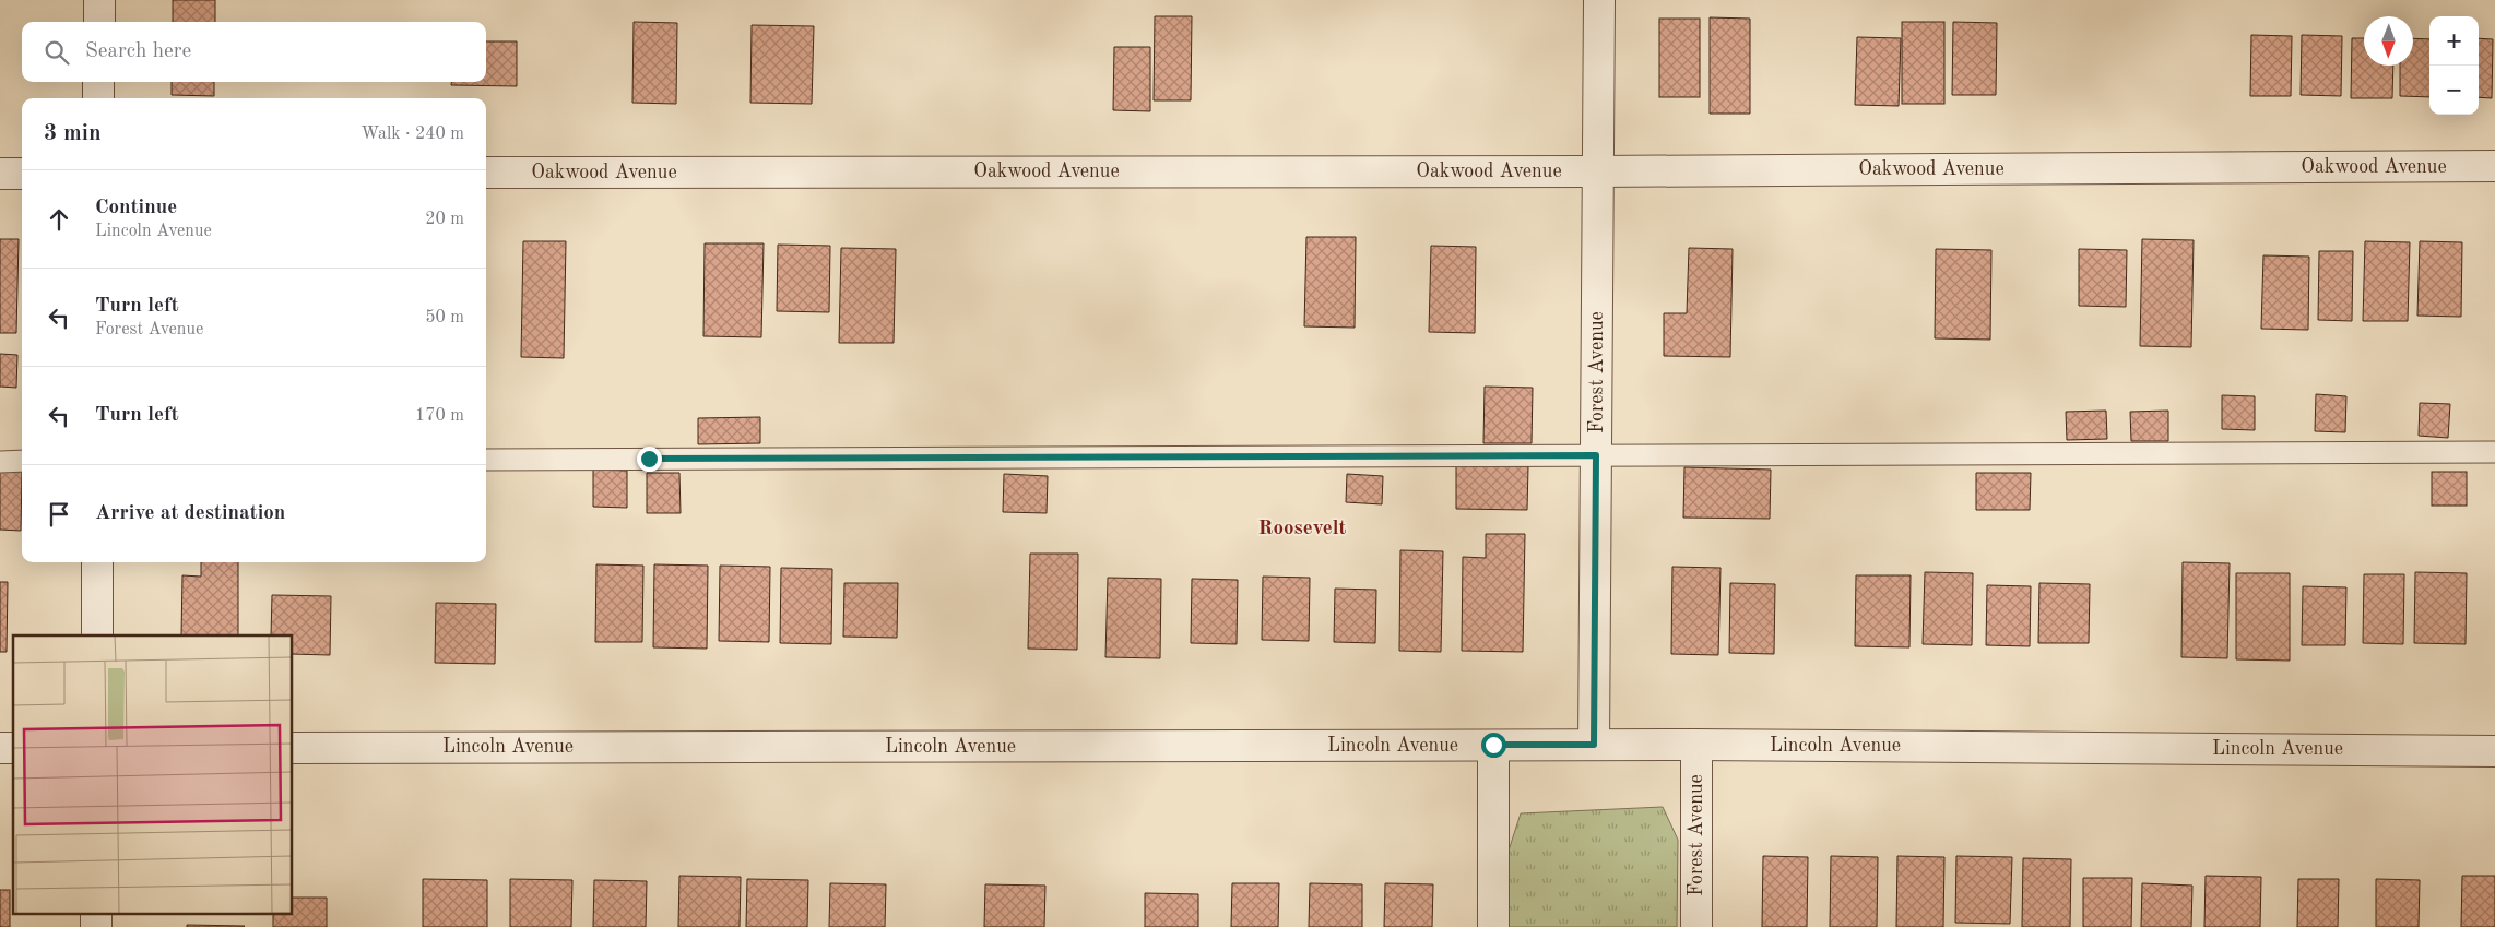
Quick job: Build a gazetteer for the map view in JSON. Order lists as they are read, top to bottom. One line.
{"streets":{"street":["Oakwood Avenue","Forest Avenue","Lincoln Avenue"]},"crossings":[["Oakwood Avenue","Forest Avenue"],["Forest Avenue","Lincoln Avenue"]],"districts":["Roosevelt"],"north":"bottom","page":{"map_buttons":["+","−"],"search":"Search here","heading":["3 min","Walk · 240 m"],"list":[["Continue","Lincoln Avenue","20 m"],["Turn left","Forest Avenue","50 m"],["Turn left","170 m"],"Arrive at destination"]}}
